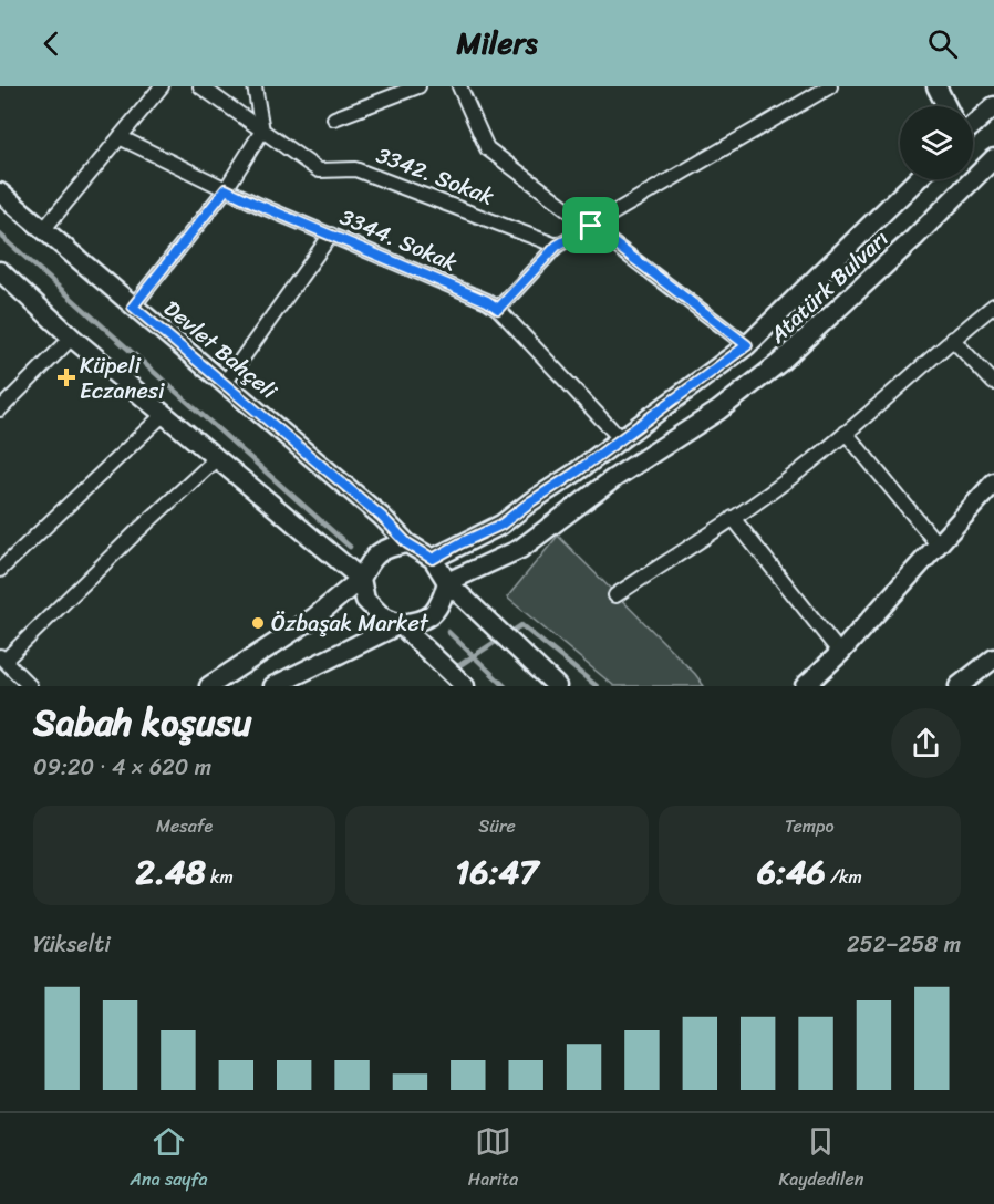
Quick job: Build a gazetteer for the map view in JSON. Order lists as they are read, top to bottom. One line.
{"streets":{"main road":["Atatürk Bulvarı","Devlet Bahçeli"],"street":["3342. Sokak","3344. Sokak"]},"crossings":[["3344. Sokak","Atatürk Bulvarı"],["Atatürk Bulvarı","Devlet Bahçeli"]],"places":{"health":["Küpeli Eczanesi"],"other":["Özbaşak Market"]},"page":{"header":"Milers","heading":["Sabah koşusu","09:20 · 4 × 620 m"],"stats":[["Mesafe","2.48 km"],["Süre","16:47"],["Tempo","6:46 /km"]],"chart":["Yükselti","252–258 m"],"tabs":["Ana sayfa","Harita","Kaydedilen"]}}
